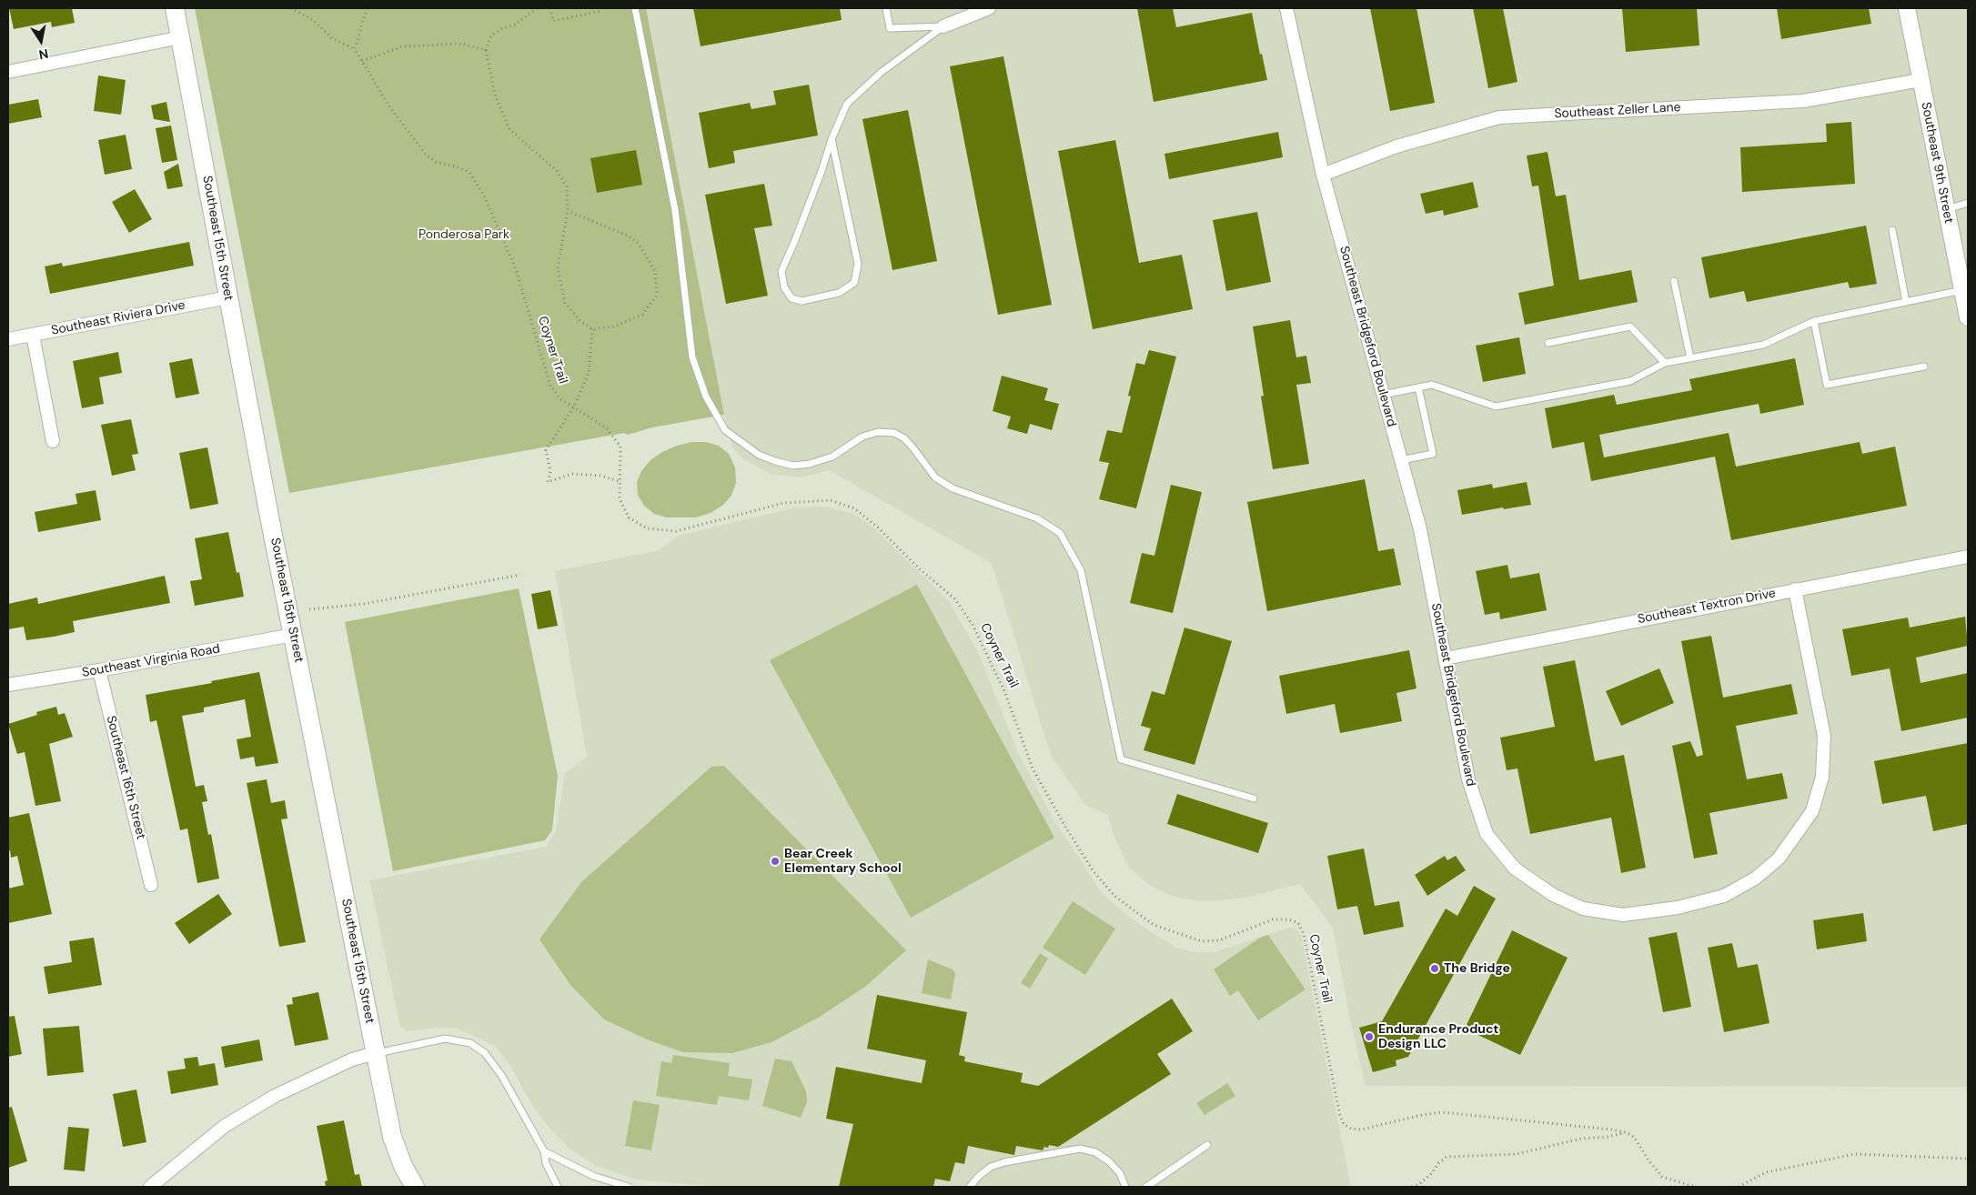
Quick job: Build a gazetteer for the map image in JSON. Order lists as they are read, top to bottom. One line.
{"streets":{"main road":["Southeast 15th Street"],"street":["Southeast Zeller Lane","Southeast 9th Street","Southeast Riviera Drive","Southeast Bridgeford Boulevard","Southeast Textron Drive","Southeast Virginia Road","Southeast 16th Street"],"path":["Coyner Trail"]},"crossings":[["Southeast Zeller Lane","Southeast 9th Street"],["Southeast Zeller Lane","Southeast Bridgeford Boulevard"],["Southeast 15th Street","Southeast Riviera Drive"],["Southeast 15th Street","Southeast Virginia Road"],["Southeast Bridgeford Boulevard","Southeast Textron Drive"],["Southeast Virginia Road","Southeast 16th Street"]],"parks":["Ponderosa Park"],"places":["Bear Creek Elementary School","The Bridge","Endurance Product Design LLC"],"north":"bottom"}
